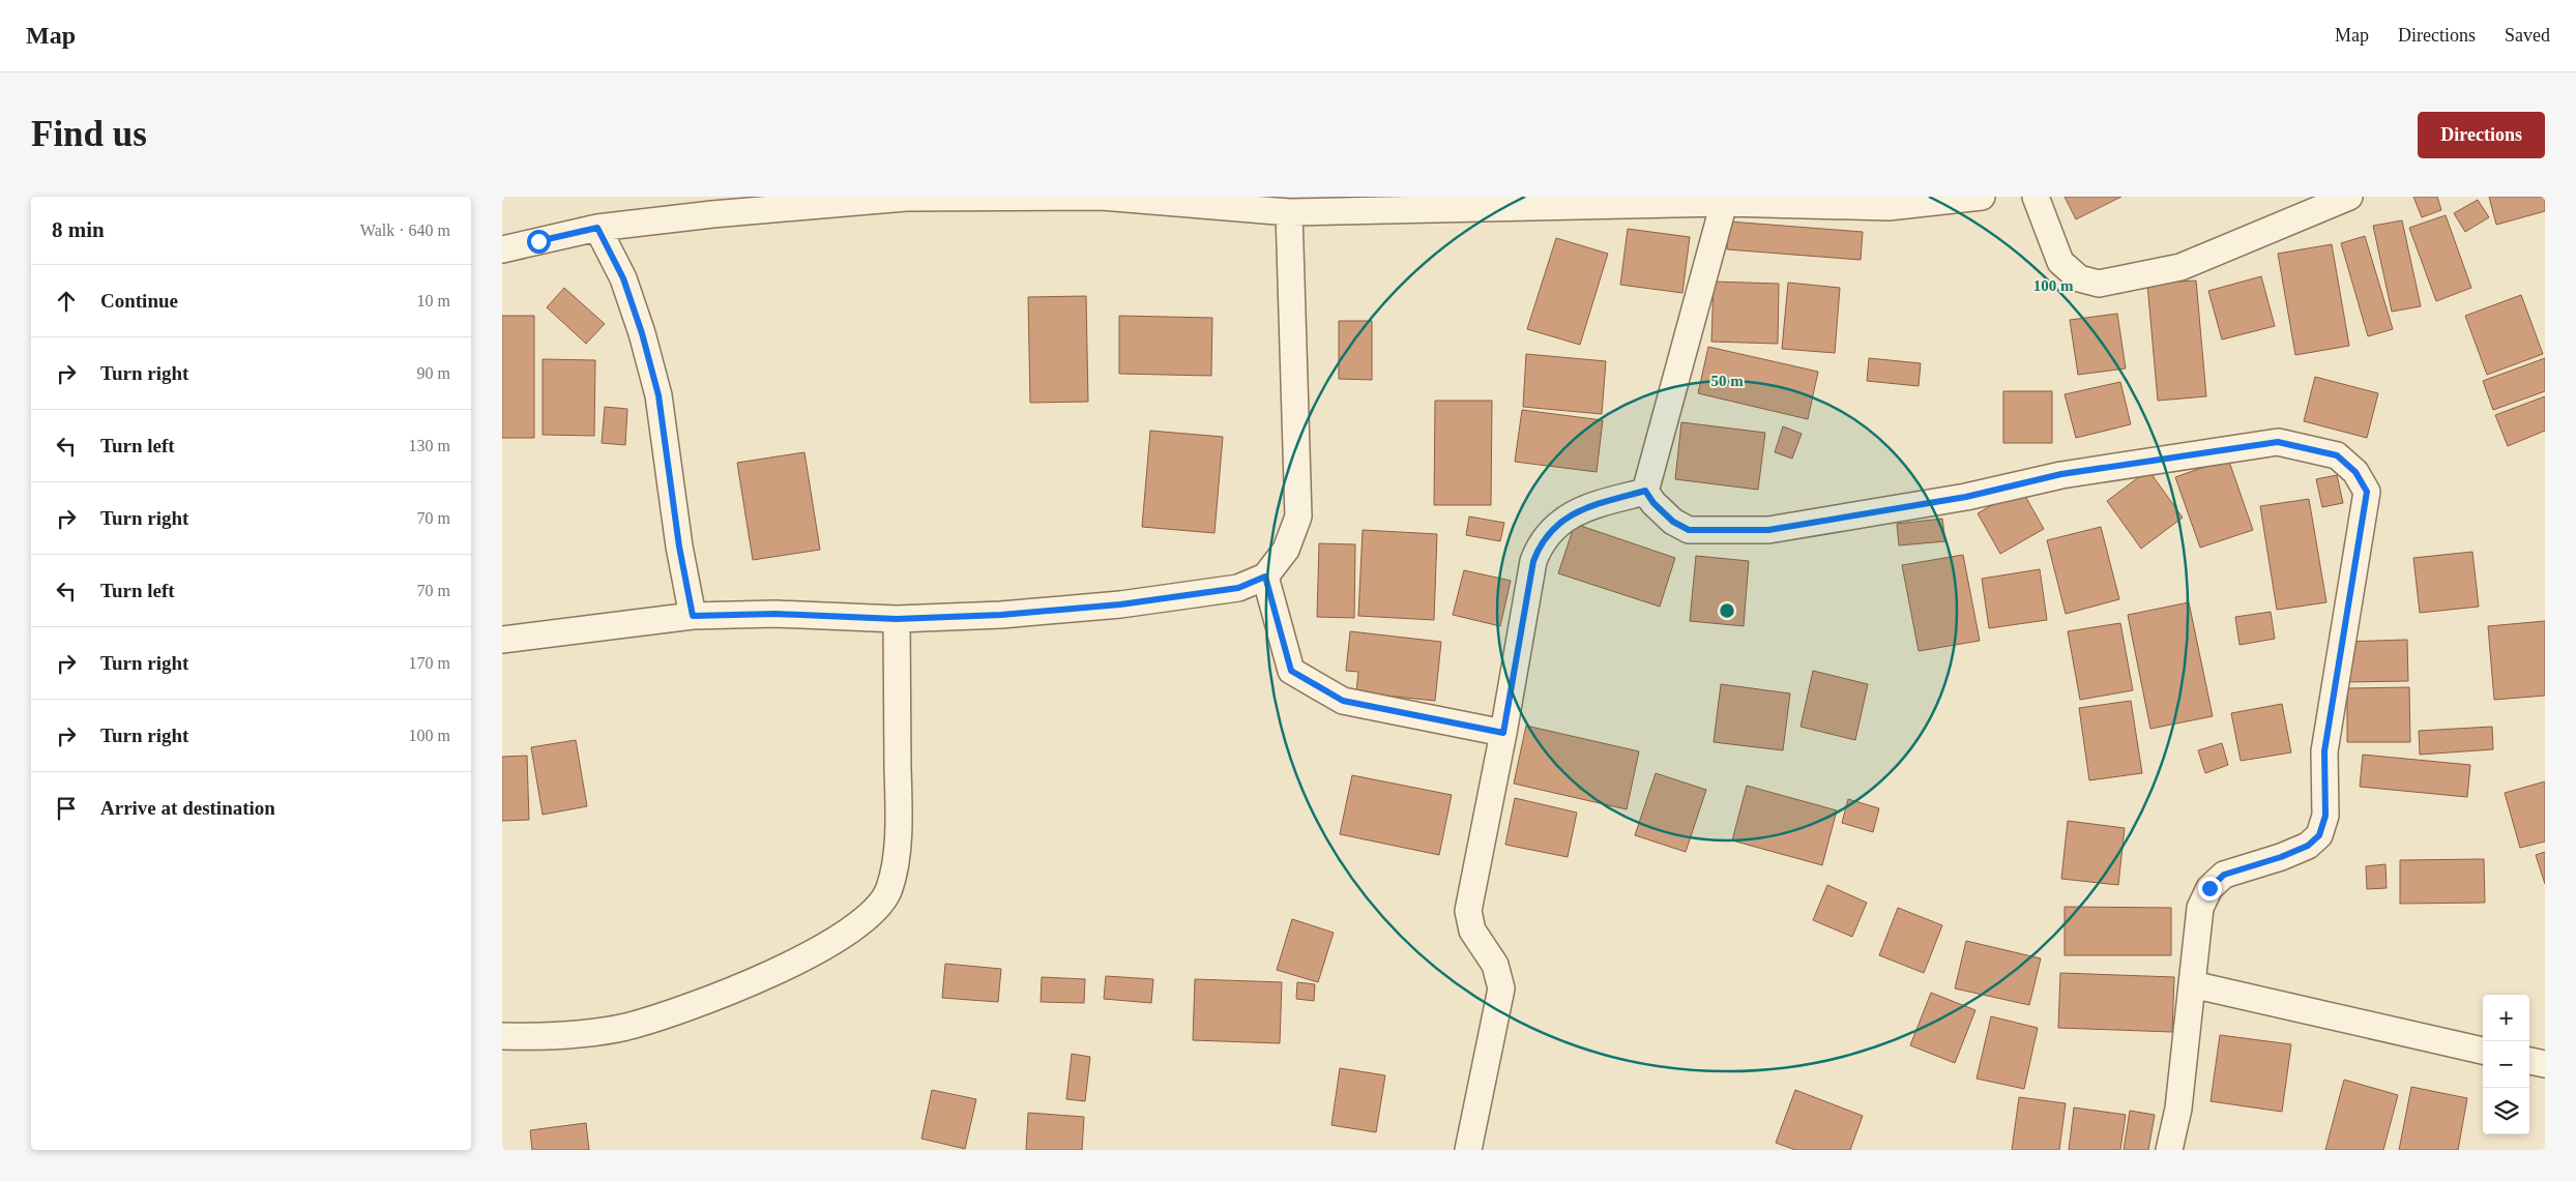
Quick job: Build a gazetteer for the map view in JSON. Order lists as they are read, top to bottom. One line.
{"page":{"header":"Map","nav":["Map","Directions","Saved"],"buttons":"Directions","title":"Find us","heading":["8 min","Walk · 640 m"],"list":[["Continue","10 m"],["Turn right","90 m"],["Turn left","130 m"],["Turn right","70 m"],["Turn left","70 m"],["Turn right","170 m"],["Turn right","100 m"],"Arrive at destination"],"map_buttons":["+","−"]},"rings":["100 m","50 m"]}
